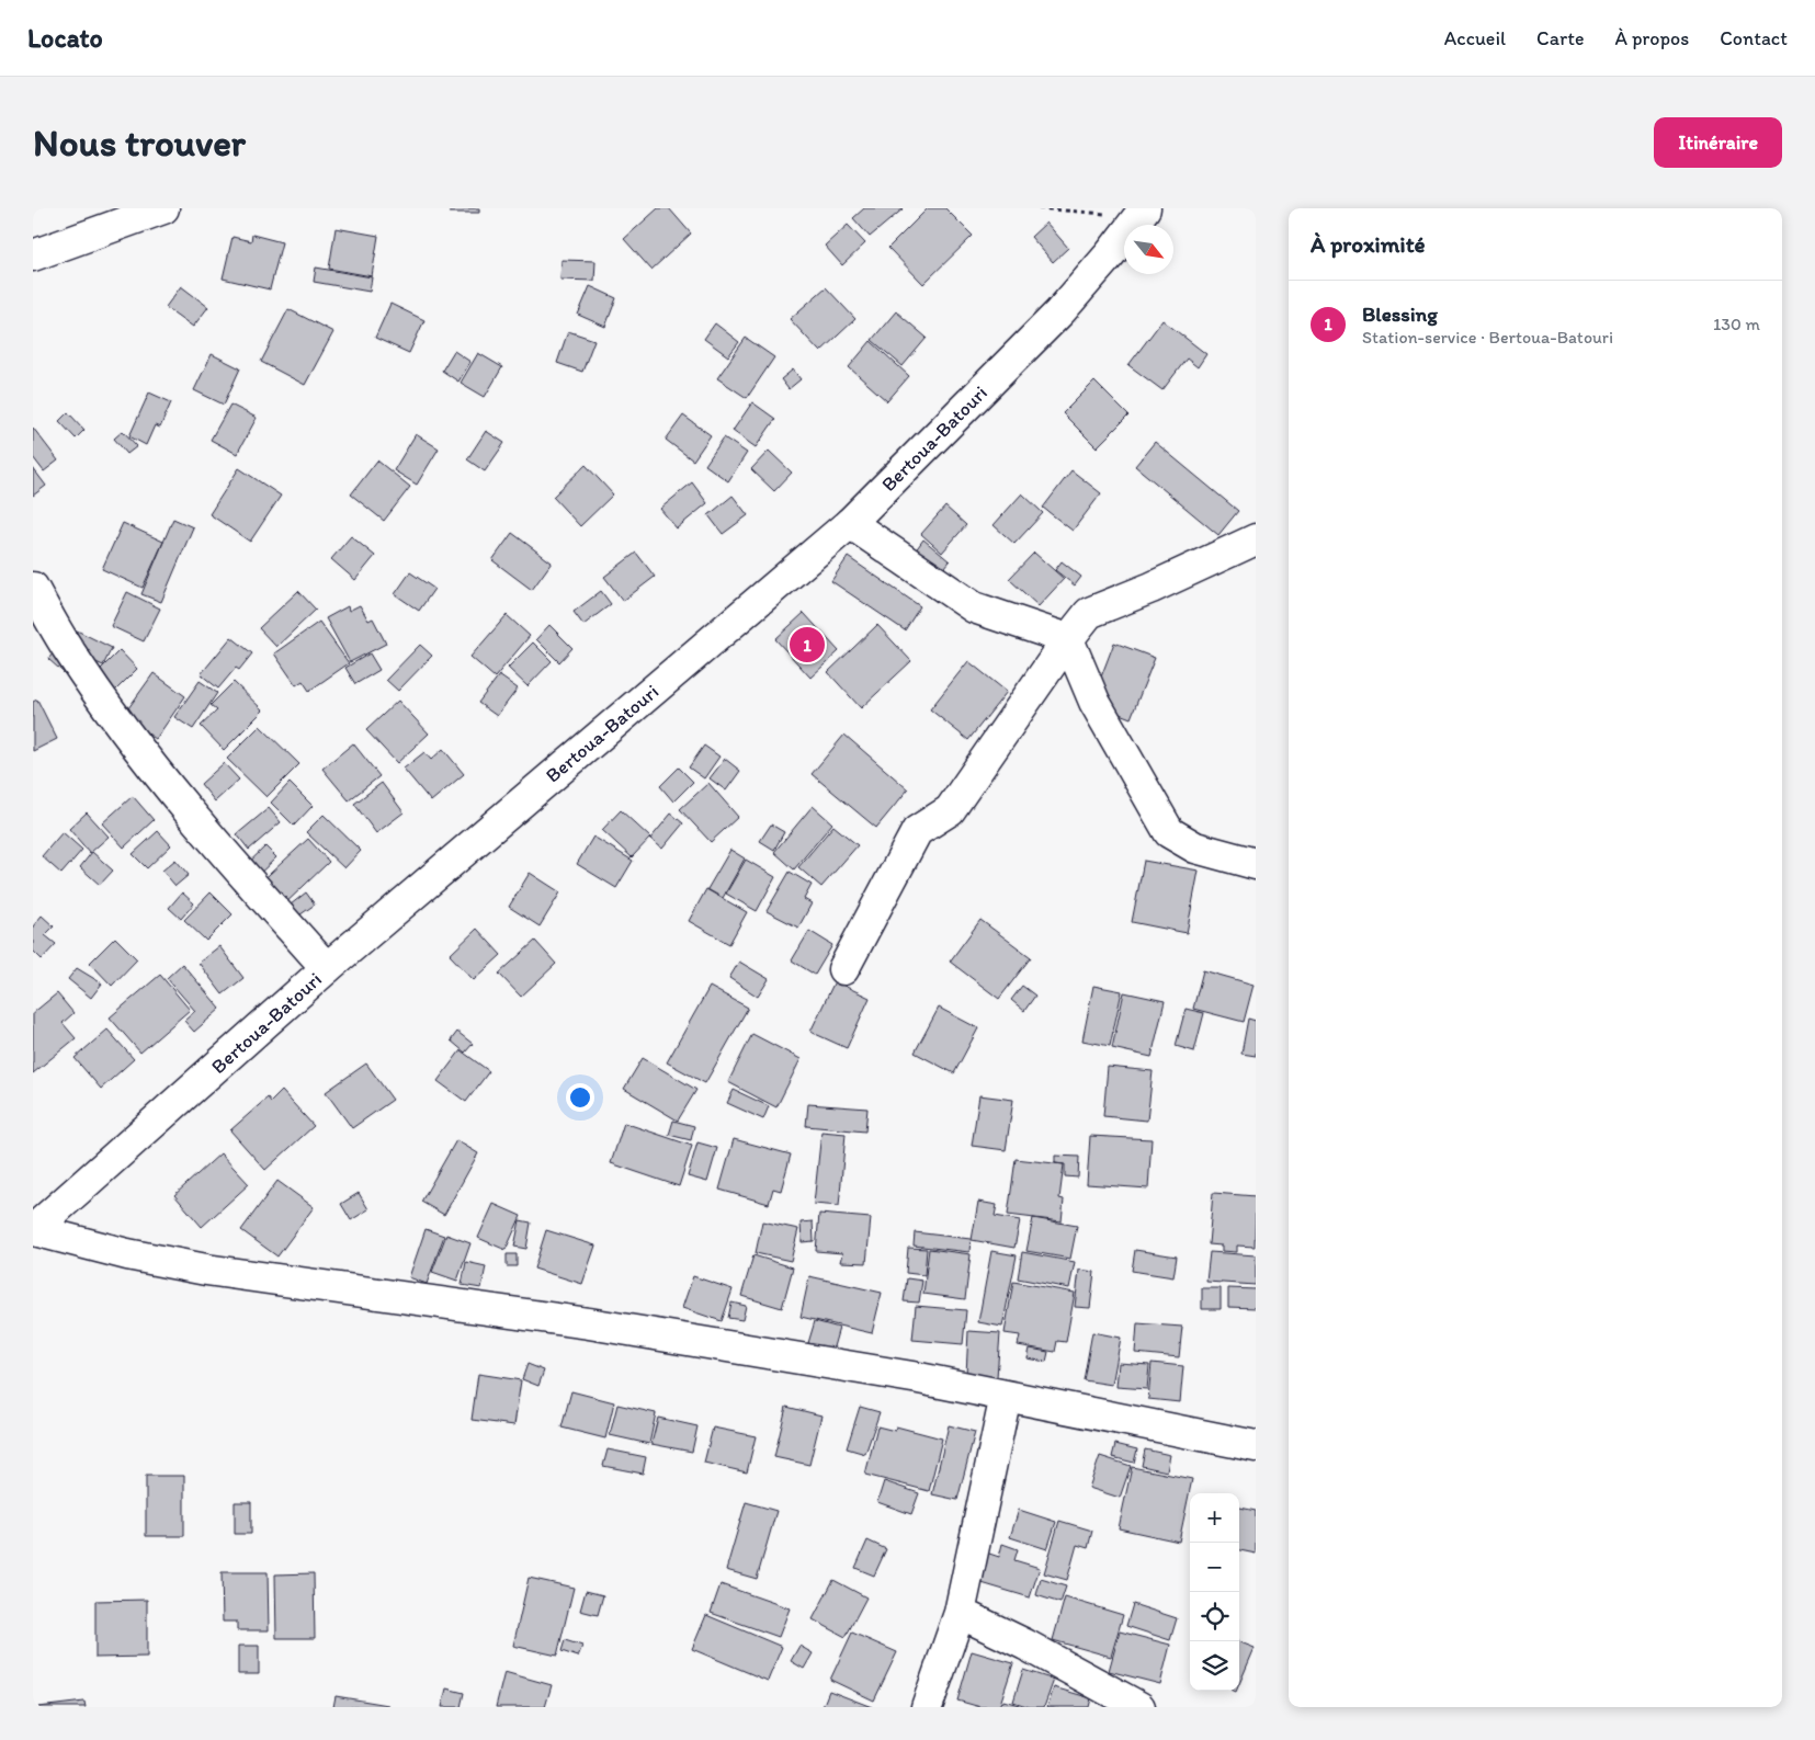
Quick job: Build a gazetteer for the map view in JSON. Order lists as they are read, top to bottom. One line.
{"streets":{"main road":["Bertoua-Batouri"]},"north":"bottom right","page":{"header":"Locato","nav":["Accueil","Carte","À propos","Contact"],"buttons":"Itinéraire","title":"Nous trouver","heading":"À proximité","list":[{"mark":"1","name":"Blessing","note":"Station-service · Bertoua-Batouri","value":"130 m"}],"pins":"1","map_buttons":["+","−"]}}
